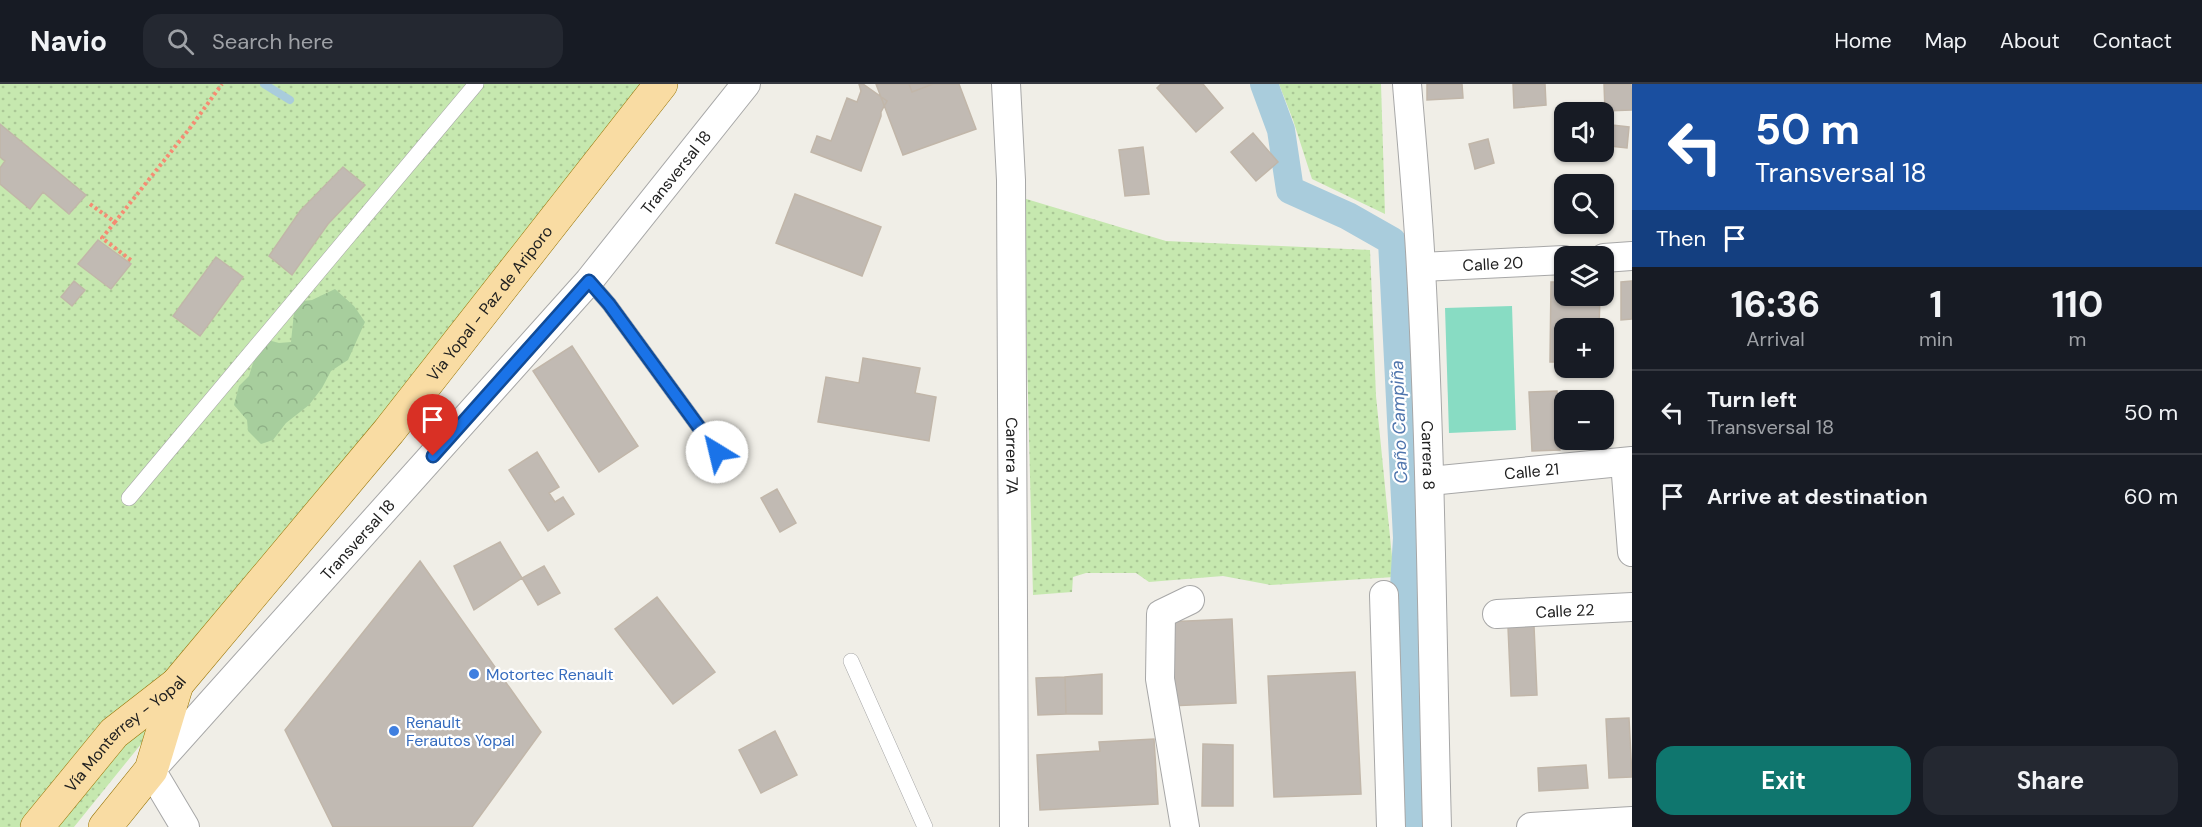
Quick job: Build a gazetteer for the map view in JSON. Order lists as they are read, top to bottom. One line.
{"streets":{"main road":["Via Yopal - Paz de Ariporo","Vía Monterrey - Yopal"],"street":["Transversal 18","Calle 20","Carrera 7A","Carrera 8","Calle 21","Calle 22"]},"crossings":[["Transversal 18","Vía Monterrey - Yopal"],["Calle 20","Carrera 8"],["Via Yopal - Paz de Ariporo","Vía Monterrey - Yopal"],["Carrera 8","Calle 21"]],"water":["Caño Campiña"],"places":["Motortec Renault","Renault Ferautos Yopal"],"page":{"header":"Navio","search":"Search here","nav":["Home","Map","About","Contact"],"turn":["50 m","Transversal 18"],"map_buttons":["+","−"],"then":"Then","eta":["16:36","Arrival","1","min","110","m"],"list":[{"name":"Turn left","note":"Transversal 18","value":"50 m"},{"name":"Arrive at destination","value":"60 m"}],"buttons":["Exit","Share"]}}
